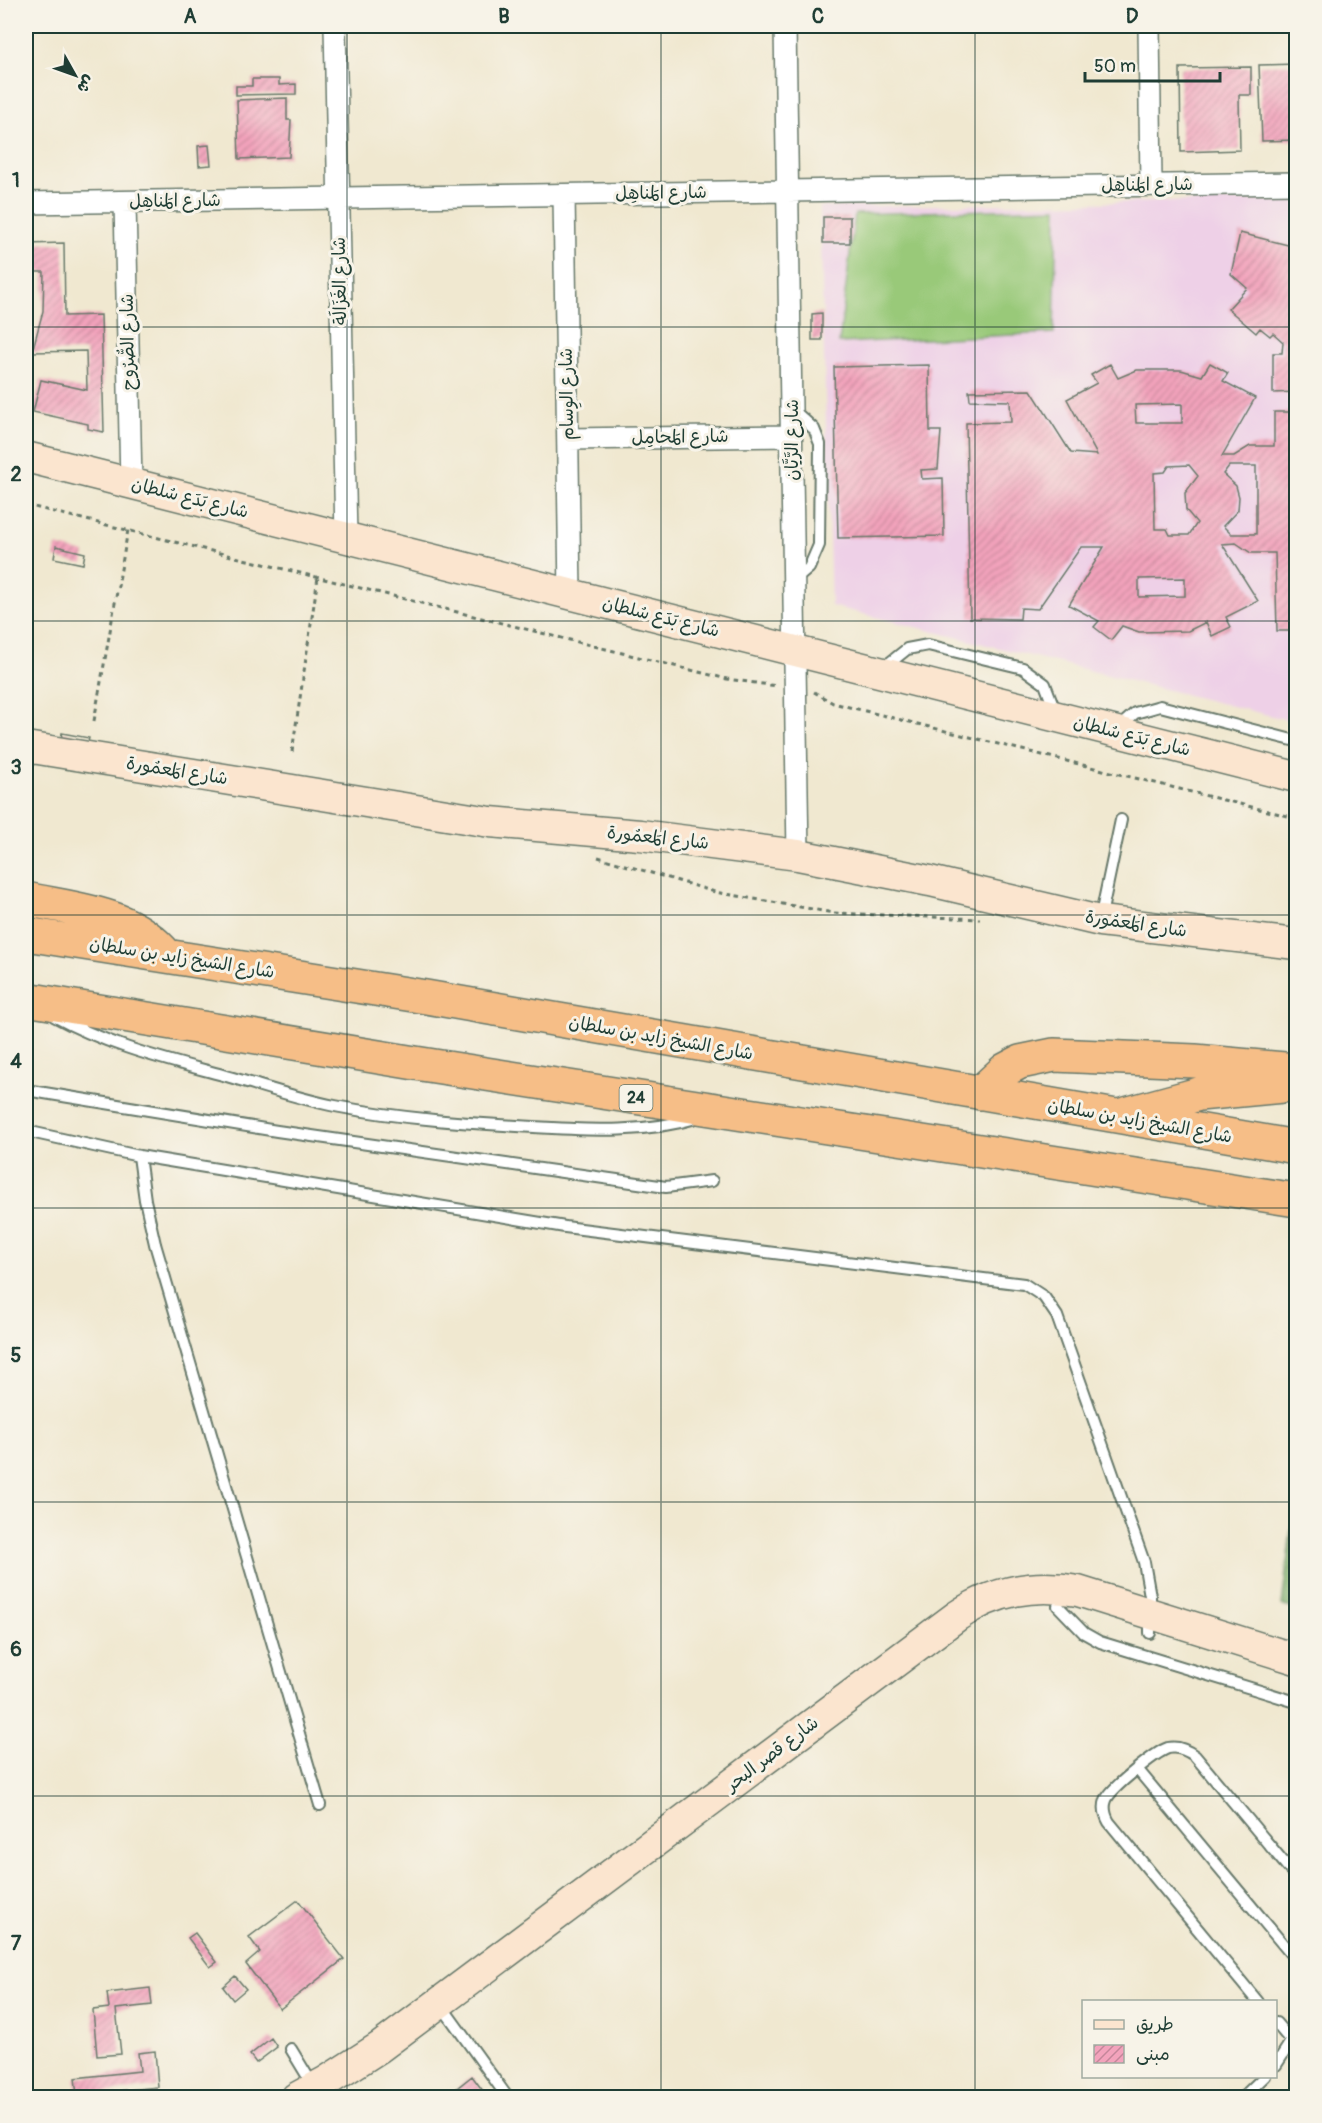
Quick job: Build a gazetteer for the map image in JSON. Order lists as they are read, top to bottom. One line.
{"streets":{"highway":["شارع الشيخ زايد بن سلطان","24"],"street":["شارع المَناهِل","شارع الغَزَالَة","شارع الصُّرُوح","شارع الوِسام","شارع المَحامِل","شارع الرَّيَّان","شارع بَدَع سُلطان","شارع المَعمُورة","شارع قصر البحر"]},"crossings":[["شارع المَناهِل","شارع الغَزَالَة"],["شارع المَناهِل","شارع الصُّرُوح"],["شارع المَناهِل","شارع الوِسام"],["شارع المَناهِل","شارع الرَّيَّان"],["شارع الغَزَالَة","شارع بَدَع سُلطان"],["شارع الصُّرُوح","شارع بَدَع سُلطان"],["شارع الوِسام","شارع المَحامِل"],["شارع الوِسام","شارع بَدَع سُلطان"],["شارع المَحامِل","شارع الرَّيَّان"],["شارع الرَّيَّان","شارع بَدَع سُلطان"],["شارع الرَّيَّان","شارع المَعمُورة"]],"legend":["طريق","مبنى"],"scale_bar":"50 m","north":"bottom right","grid":{"columns":["A","B","C","D"],"rows":["1","2","3","4","5","6","7"]}}
